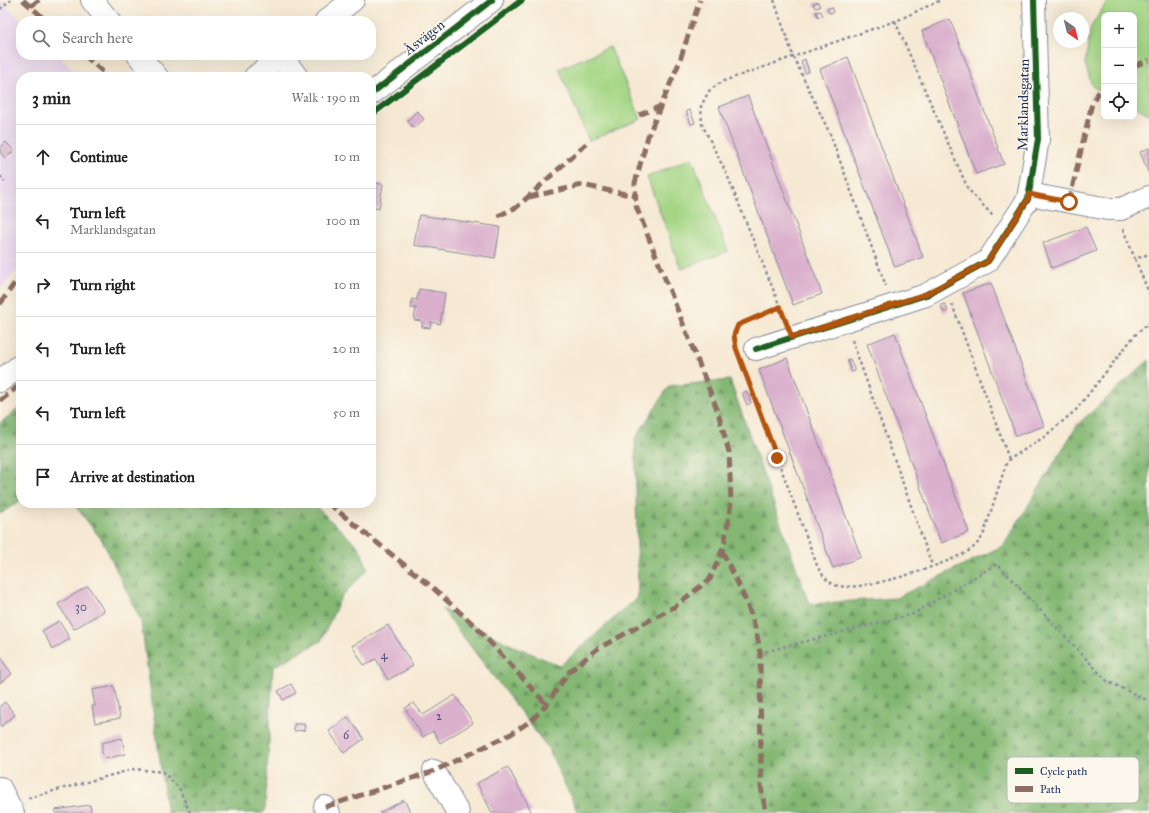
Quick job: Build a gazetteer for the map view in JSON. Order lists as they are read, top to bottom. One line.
{"streets":{"street":["Åsvägen","Marklandsgatan"]},"house_numbers":["30","4","2","6"],"legend":["Cycle path","Path"],"north":"bottom right","page":{"map_buttons":["+","−"],"search":"Search here","heading":["3 min","Walk · 190 m"],"list":[["Continue","10 m"],["Turn left","Marklandsgatan","100 m"],["Turn right","10 m"],["Turn left","20 m"],["Turn left","50 m"],"Arrive at destination"]}}
